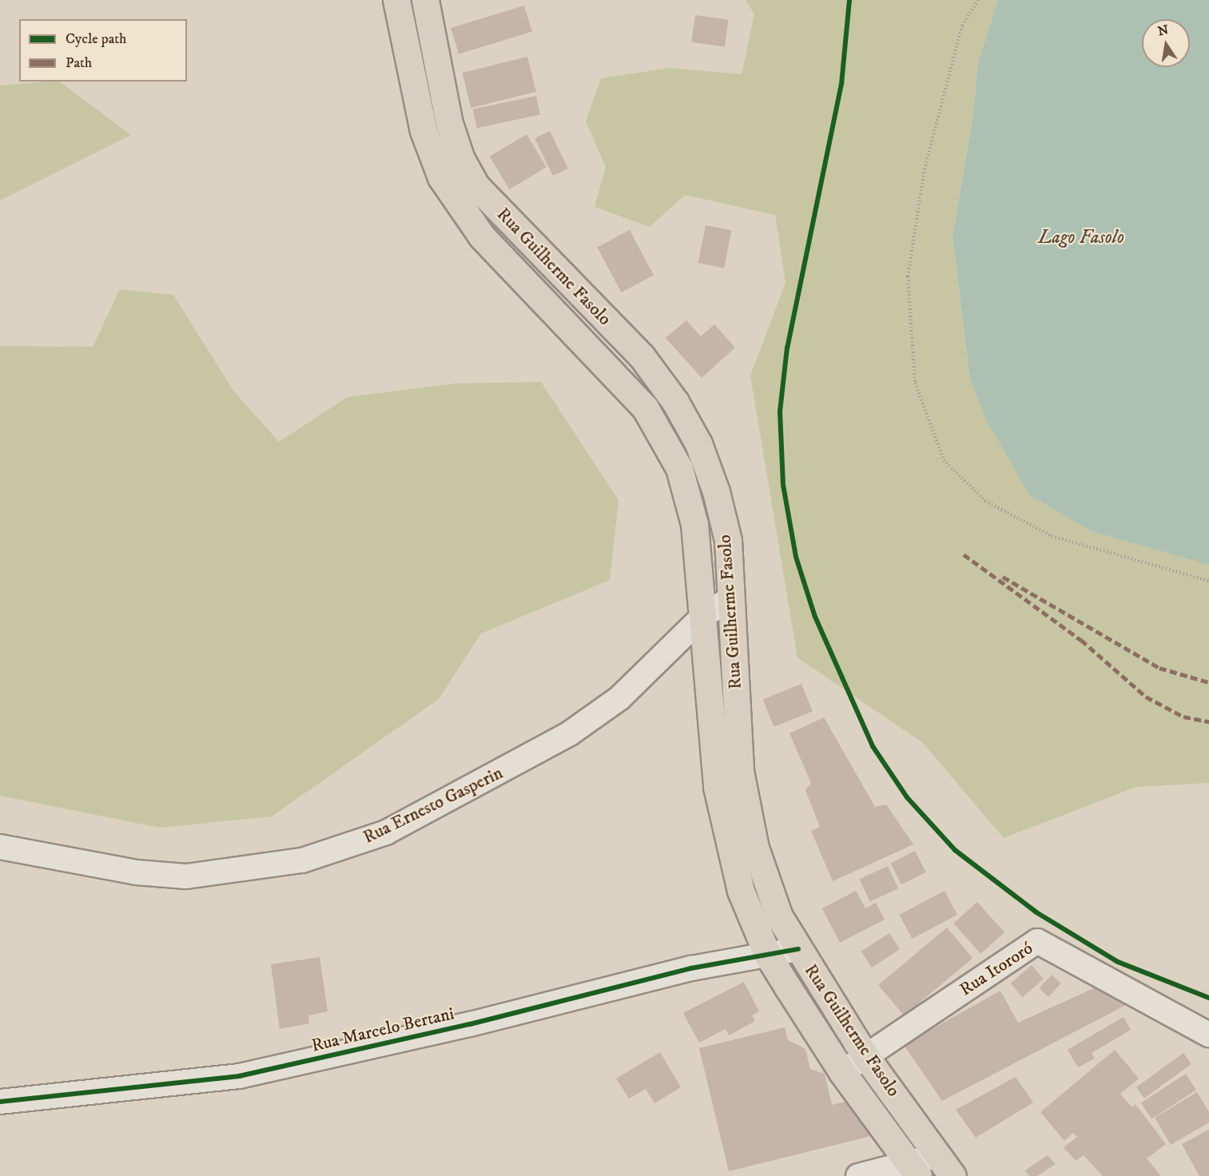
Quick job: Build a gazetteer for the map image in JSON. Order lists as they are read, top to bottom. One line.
{"streets":{"main road":["Rua Guilherme Fasolo"],"street":["Rua Ernesto Gasperin","Rua Itororó","Rua Marcelo Bertani"]},"crossings":[["Rua Guilherme Fasolo","Rua Ernesto Gasperin"],["Rua Guilherme Fasolo","Rua Itororó"],["Rua Guilherme Fasolo","Rua Marcelo Bertani"]],"water":["Lago Fasolo"],"legend":["Cycle path","Path"],"north":"top"}
